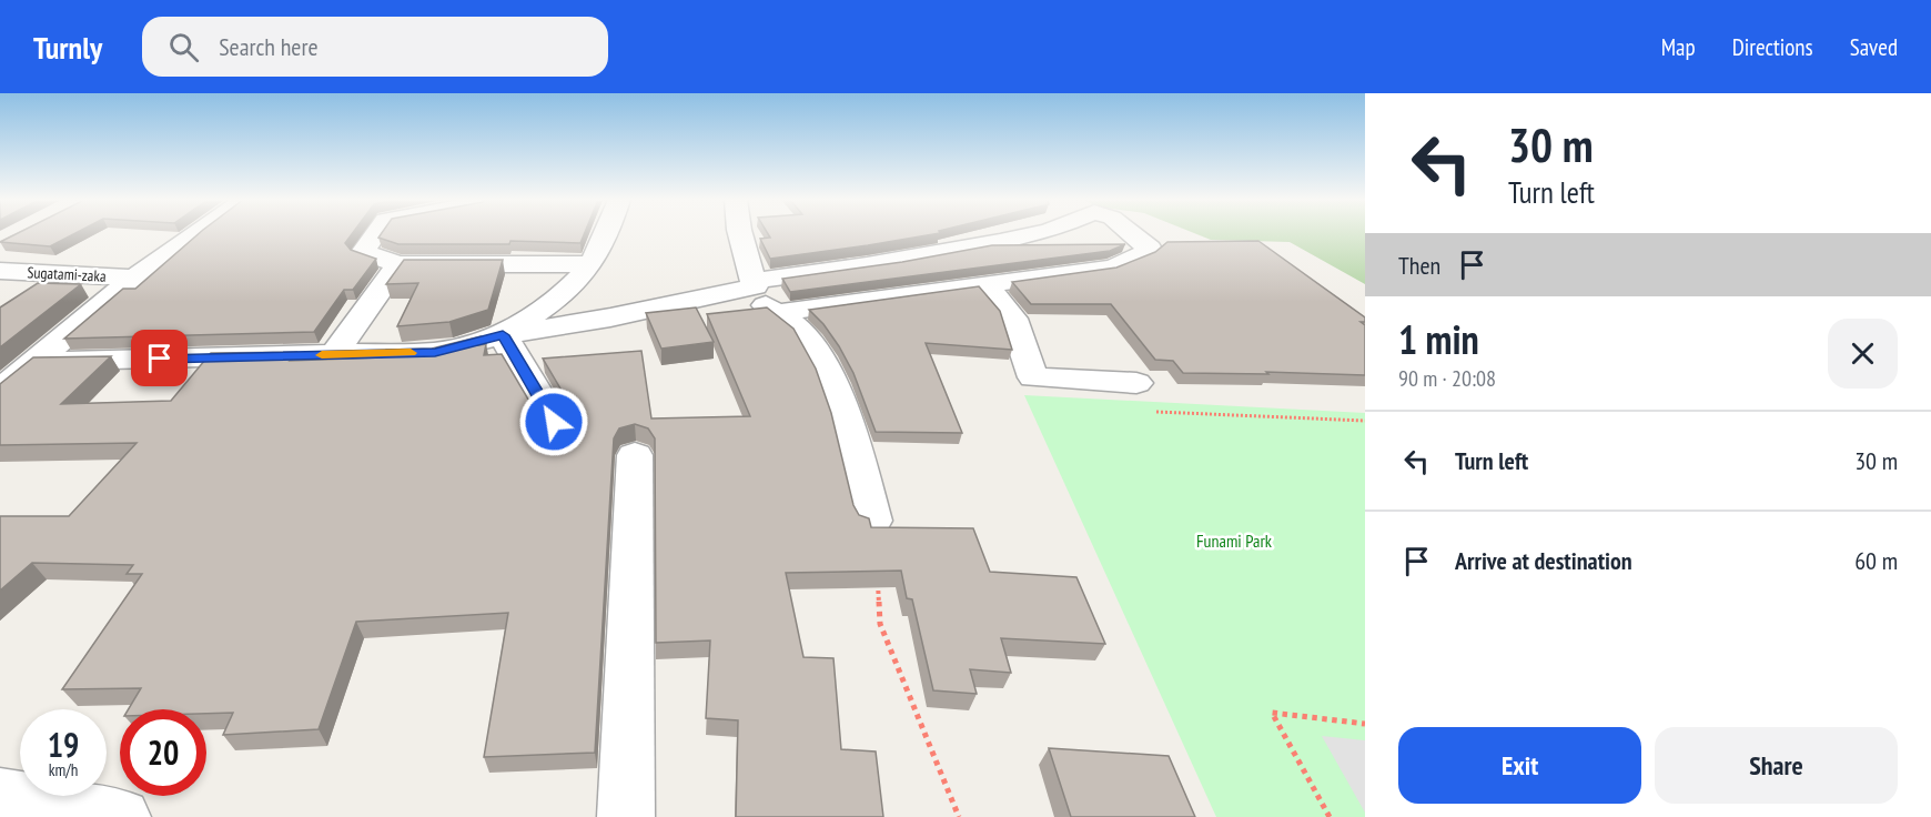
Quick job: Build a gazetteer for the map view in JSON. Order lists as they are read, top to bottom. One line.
{"streets":{"street":["Sugatami-zaka"]},"parks":["Funami Park"],"page":{"header":"Turnly","search":"Search here","nav":["Map","Directions","Saved"],"turn":["30 m","Turn left"],"then":"Then","heading":["1 min","90 m · 20:08"],"list":[{"name":"Turn left","value":"30 m"},{"name":"Arrive at destination","value":"60 m"}],"speed":"19 km/h","limit":"20","buttons":["Exit","Share"]}}
